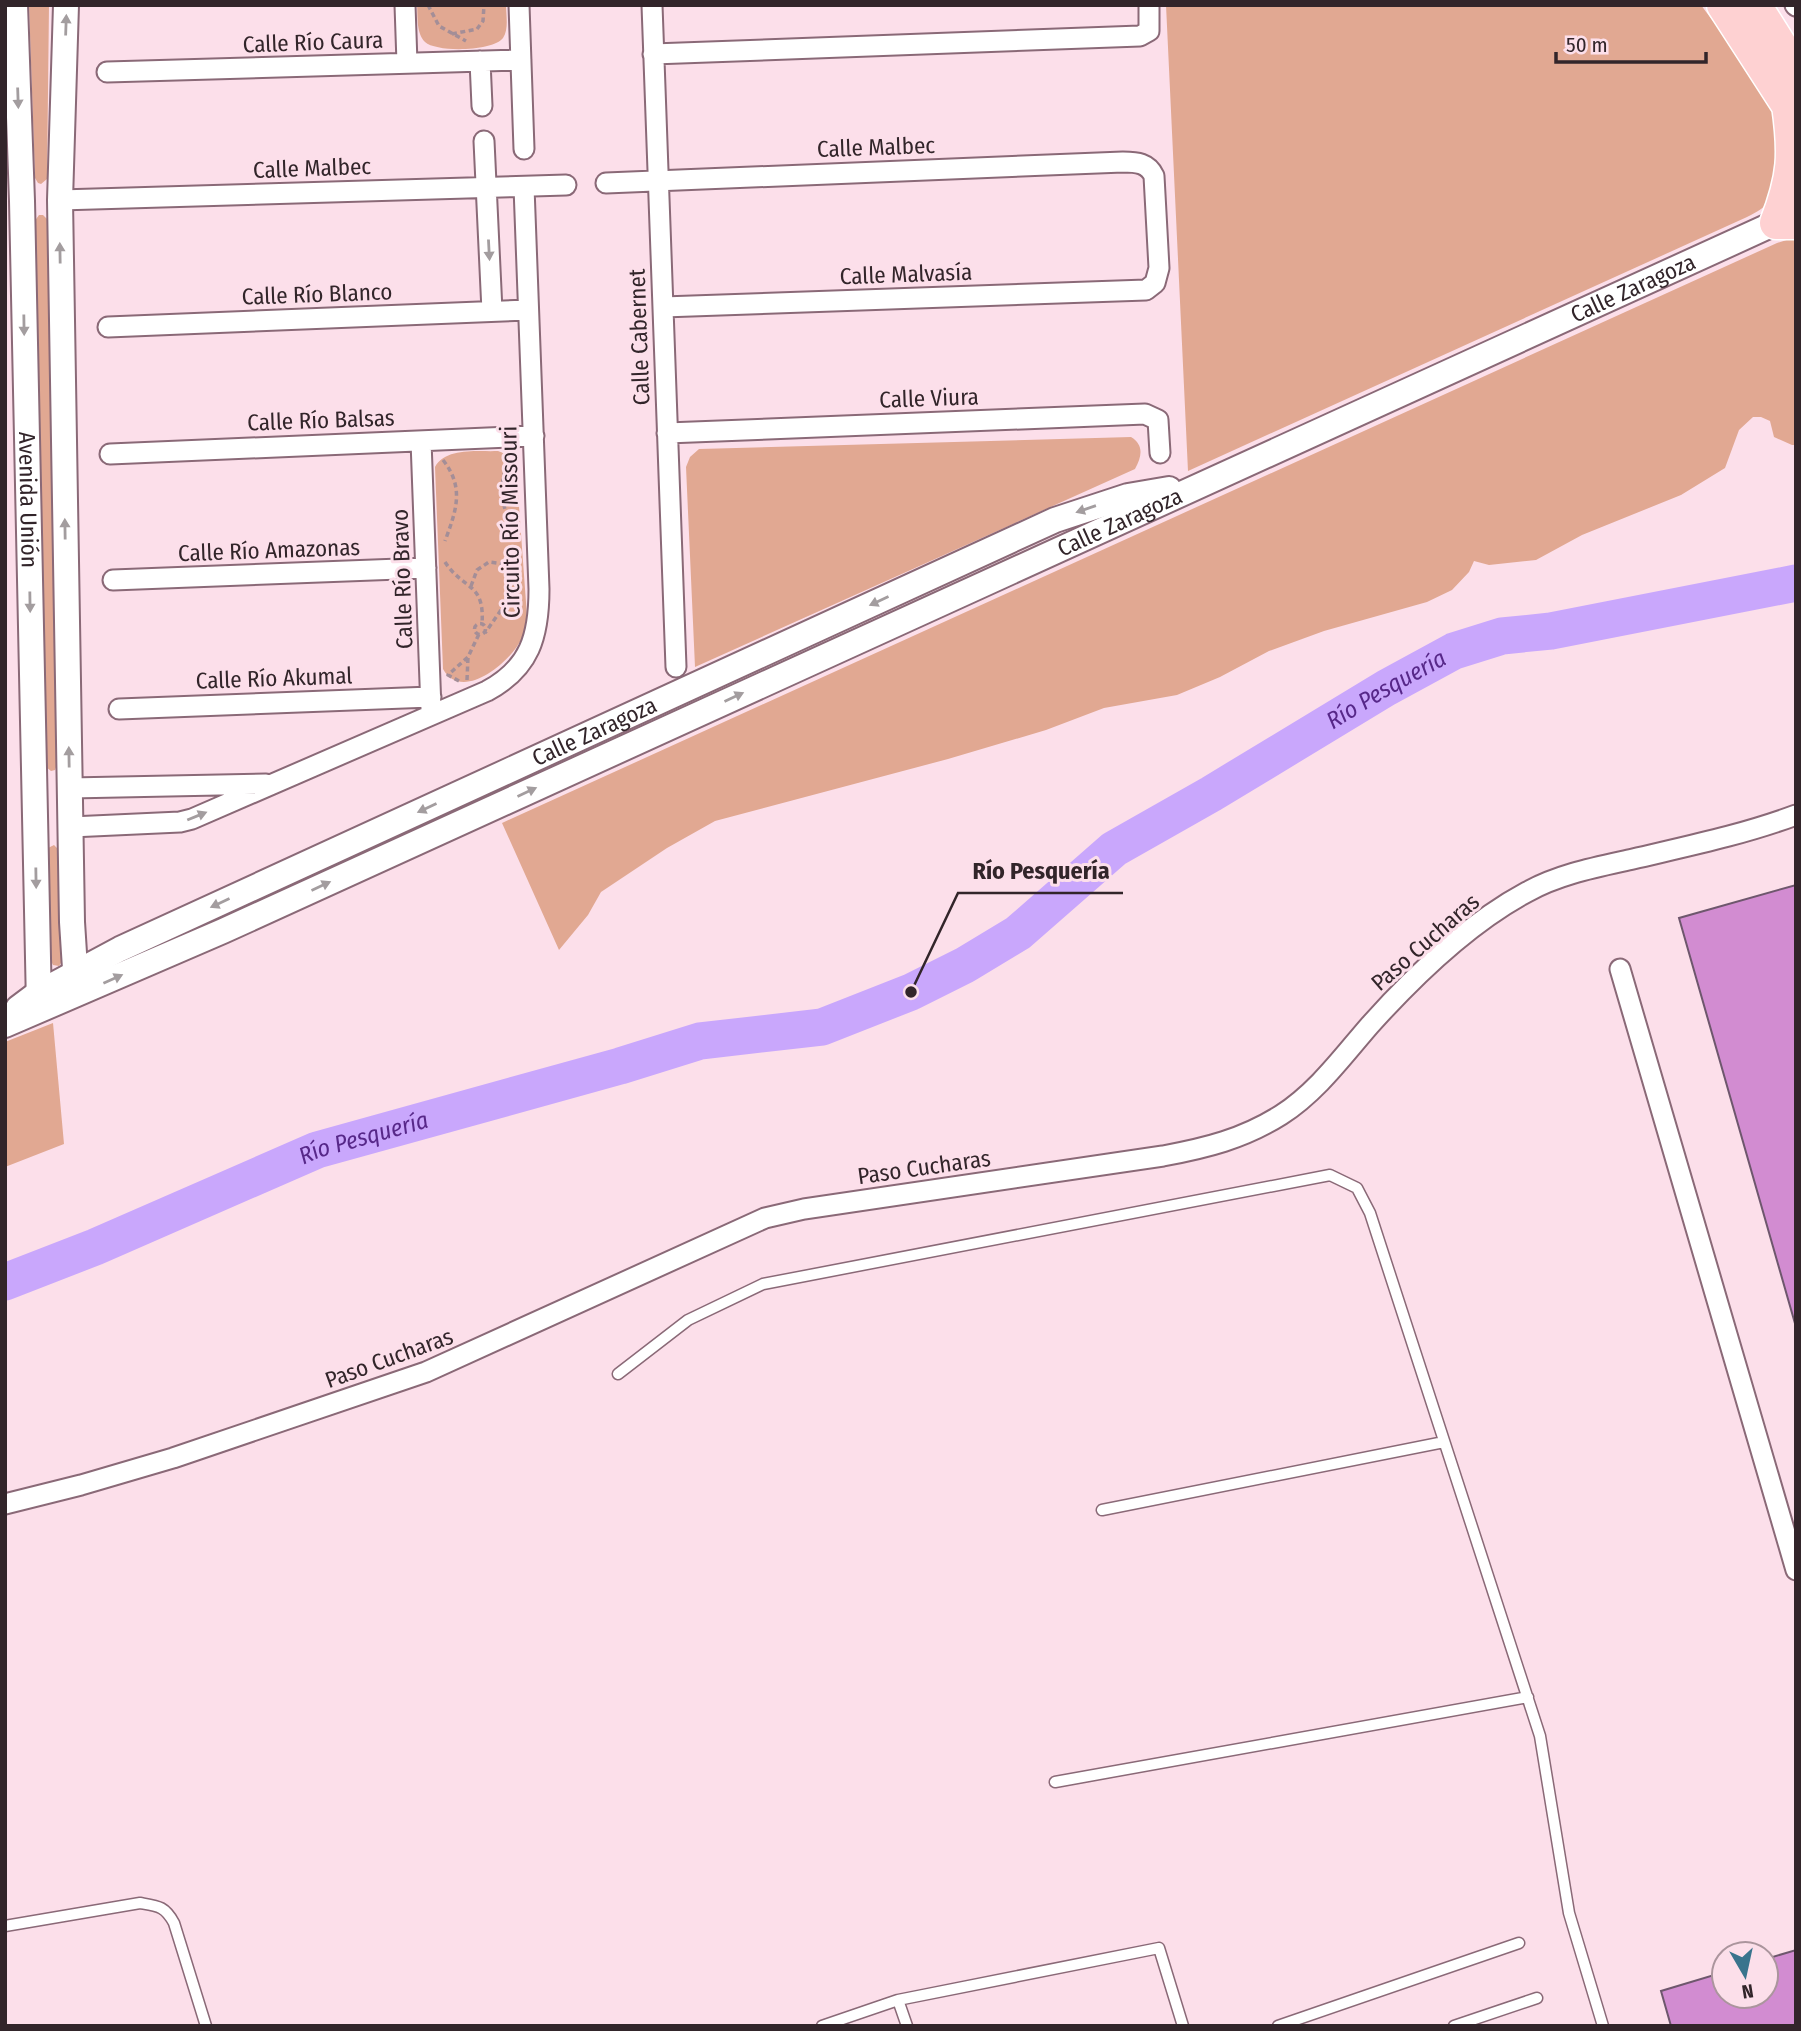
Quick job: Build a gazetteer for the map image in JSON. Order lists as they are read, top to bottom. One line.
{"streets":{"street":["Calle Río Caura","Calle Malbec","Calle Malvasía","Calle Zaragoza","Calle Río Blanco","Calle Cabernet","Calle Viura","Calle Río Balsas","Avenida Unión","Circuito Río Missouri","Calle Río Amazonas","Calle Río Bravo","Calle Río Akumal","Paso Cucharas"]},"crossings":[["Calle Malbec","Calle Malvasía"],["Calle Malbec","Calle Cabernet"],["Calle Malbec","Avenida Unión"],["Calle Malbec","Circuito Río Missouri"],["Calle Malvasía","Calle Cabernet"],["Calle Zaragoza","Avenida Unión"],["Calle Río Blanco","Circuito Río Missouri"],["Calle Cabernet","Calle Viura"],["Calle Río Balsas","Circuito Río Missouri"],["Calle Río Balsas","Calle Río Bravo"],["Avenida Unión","Circuito Río Missouri"],["Circuito Río Missouri","Calle Río Bravo"],["Circuito Río Missouri","Calle Río Akumal"],["Calle Río Amazonas","Calle Río Bravo"],["Calle Río Bravo","Calle Río Akumal"]],"water":["Río Pesquería"],"places":["Río Pesquería"],"scale_bar":"50 m","north":"bottom"}
